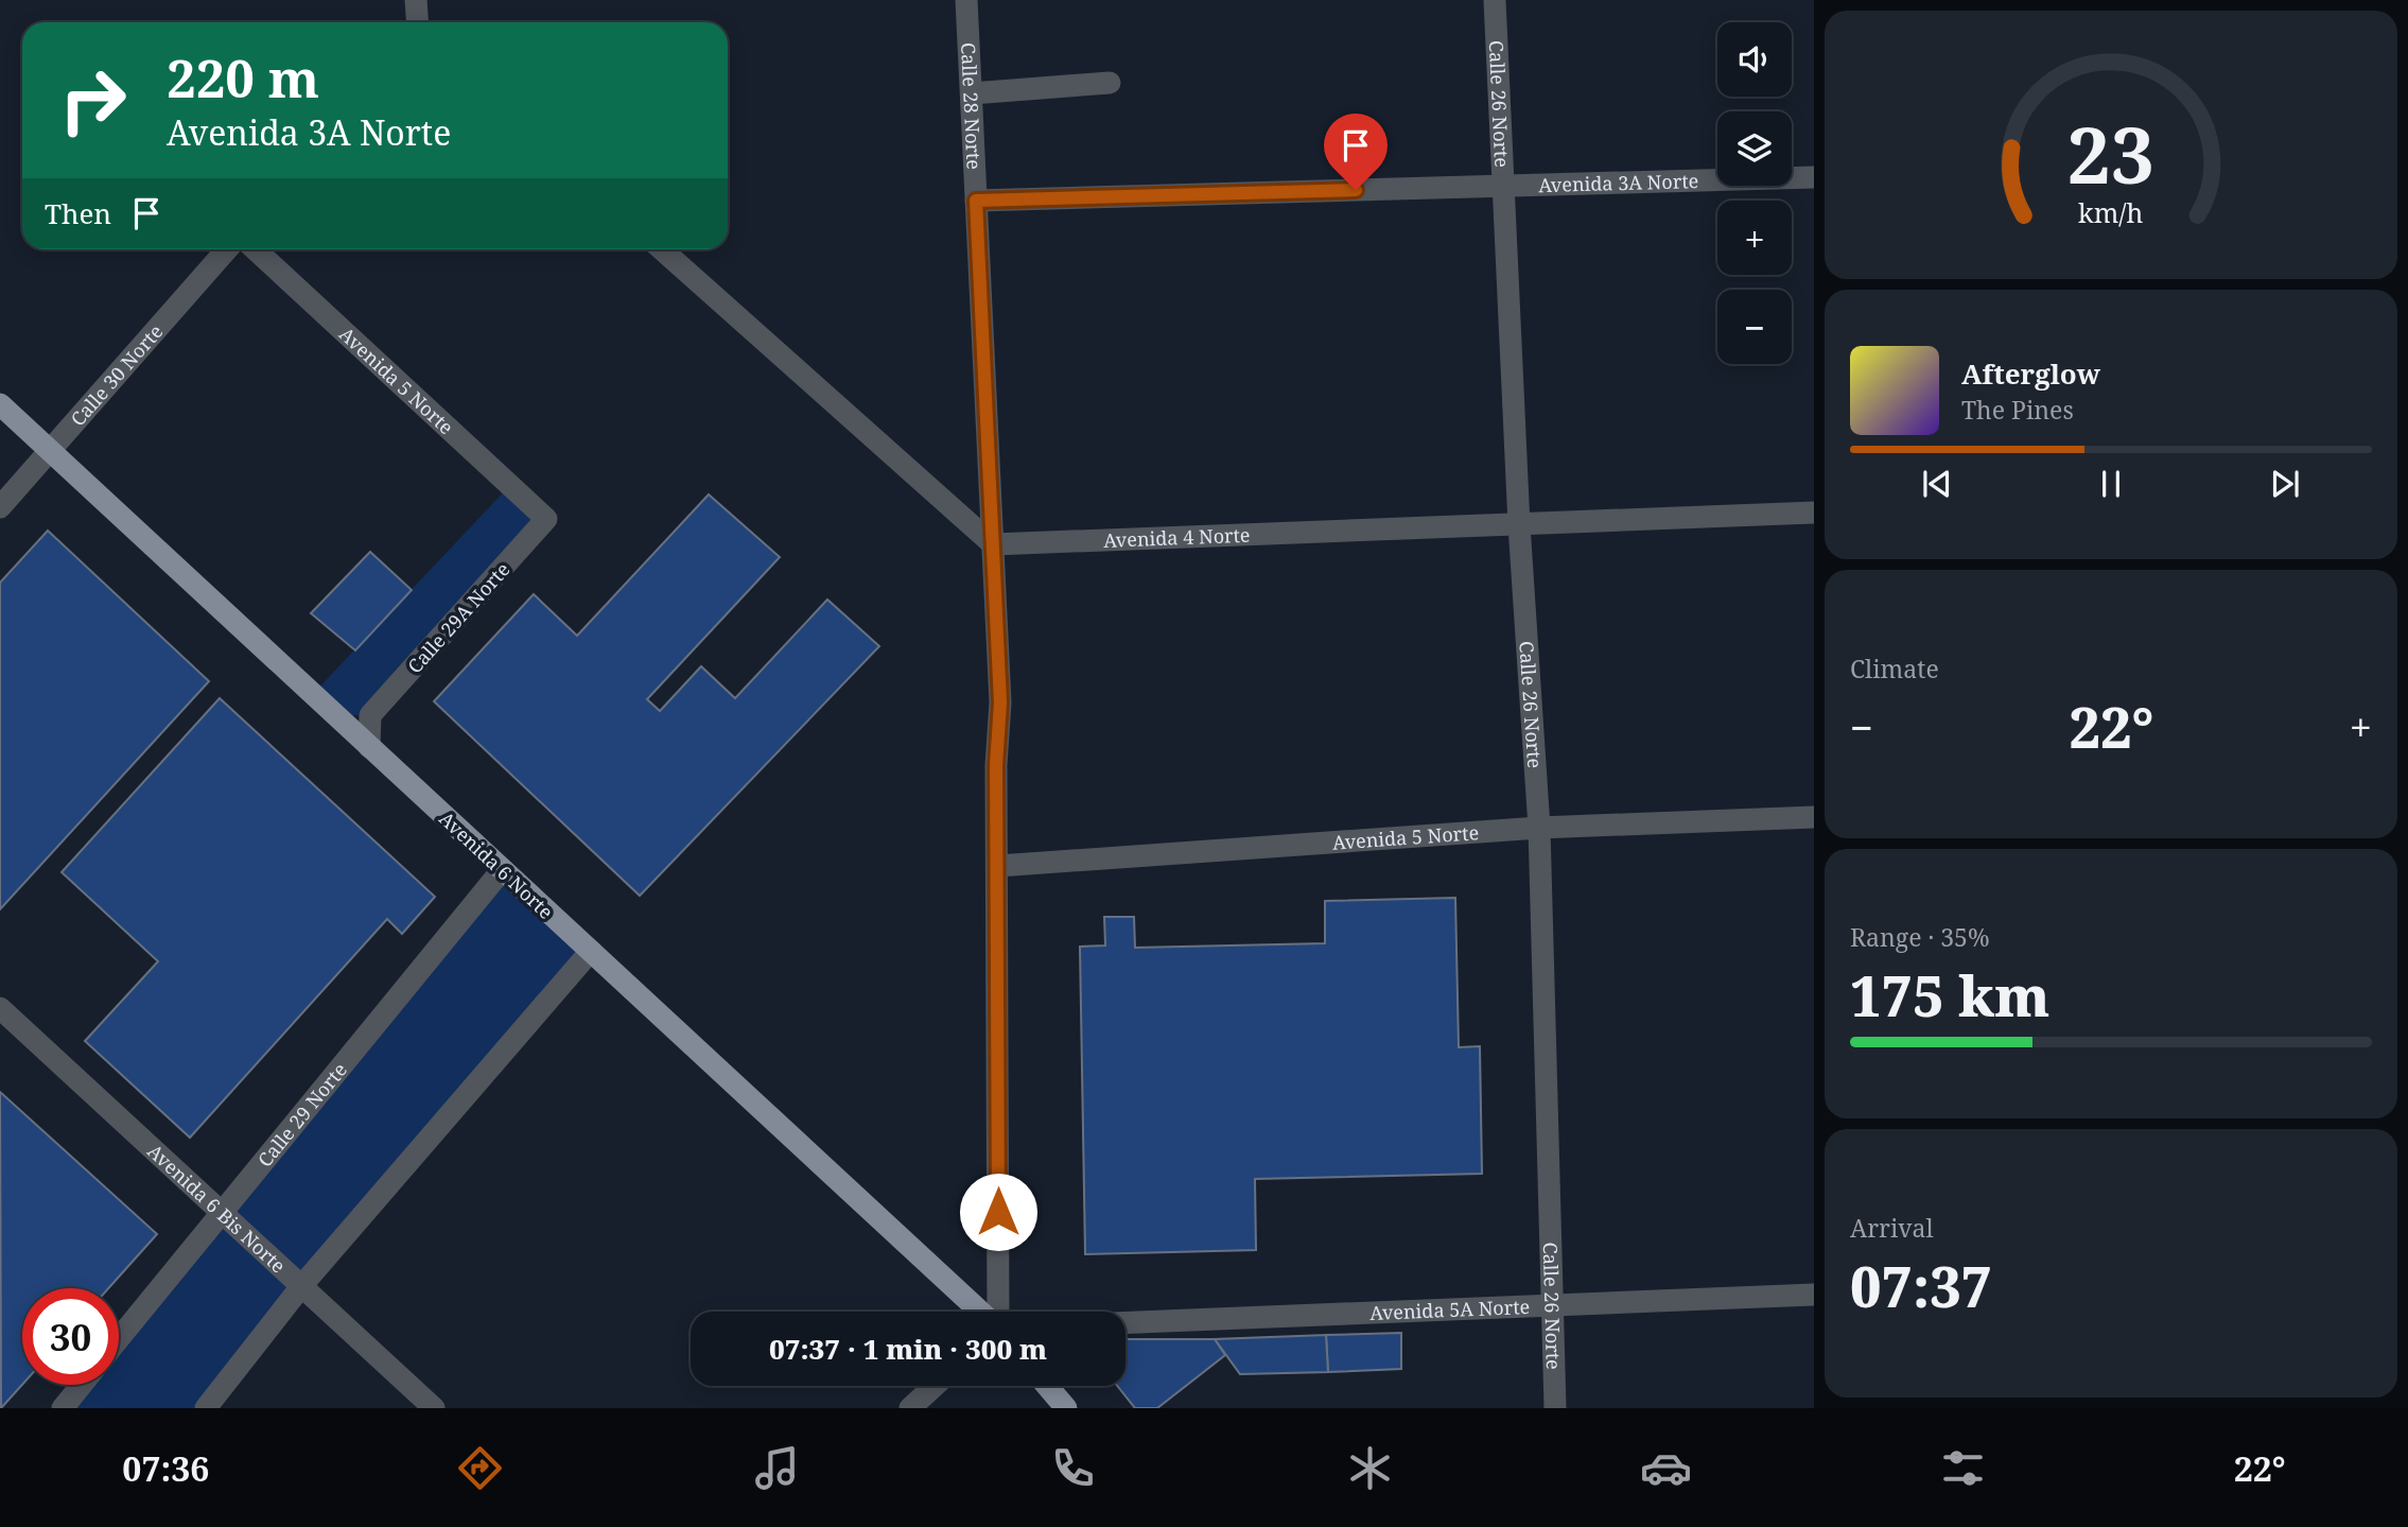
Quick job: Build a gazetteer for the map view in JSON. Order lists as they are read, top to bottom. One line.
{"streets":{"main road":["Avenida 6 Norte"],"street":["Calle 26 Norte","Calle 28 Norte","Avenida 3A Norte","Calle 30 Norte","Avenida 5 Norte","Avenida 4 Norte","Calle 29A Norte","Calle 29 Norte","Avenida 6 Bis Norte","Avenida 5A Norte"]},"crossings":[["Calle 26 Norte","Avenida 3A Norte"],["Calle 26 Norte","Avenida 5 Norte"],["Calle 26 Norte","Avenida 4 Norte"],["Calle 26 Norte","Avenida 5A Norte"],["Calle 28 Norte","Avenida 3A Norte"],["Calle 28 Norte","Avenida 5 Norte"],["Calle 28 Norte","Avenida 4 Norte"],["Calle 30 Norte","Avenida 6 Norte"],["Avenida 5 Norte","Calle 29A Norte"],["Avenida 6 Norte","Calle 29 Norte"],["Calle 29 Norte","Avenida 6 Bis Norte"]],"page":{"map_buttons":["+","−"],"turn":["220 m","Avenida 3A Norte"],"then":"Then","song":["Afterglow","The Pines"],"tile":["Climate",["Range · 35%","175 km"],["Arrival","07:37"]],"heat":["−","22°","+"],"limit":"30","trip":"07:37 · 1 min · 300 m","tabs":["07:36","22°"],"gauge":["23","km/h"]}}
